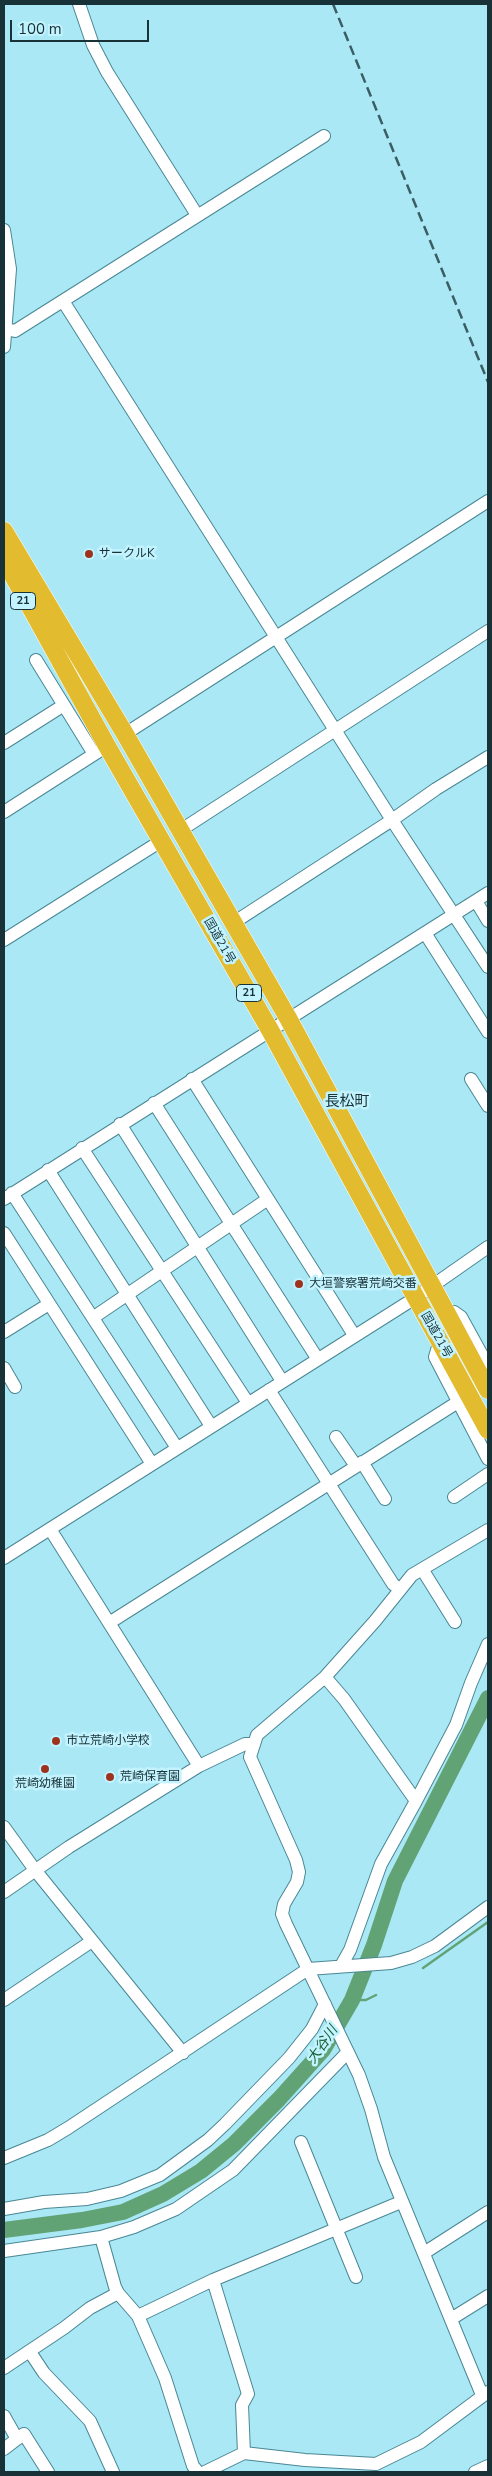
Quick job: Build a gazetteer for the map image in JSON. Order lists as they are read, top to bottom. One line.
{"streets":{"highway":["21","国道21号"]},"crossings":[["21","国道21号"]],"districts":["長松町"],"water":["大谷川"],"places":["サークルK","大垣警察署荒崎交番","市立荒崎小学校","荒崎幼稚園","荒崎保育園"],"scale_bar":"100 m"}
